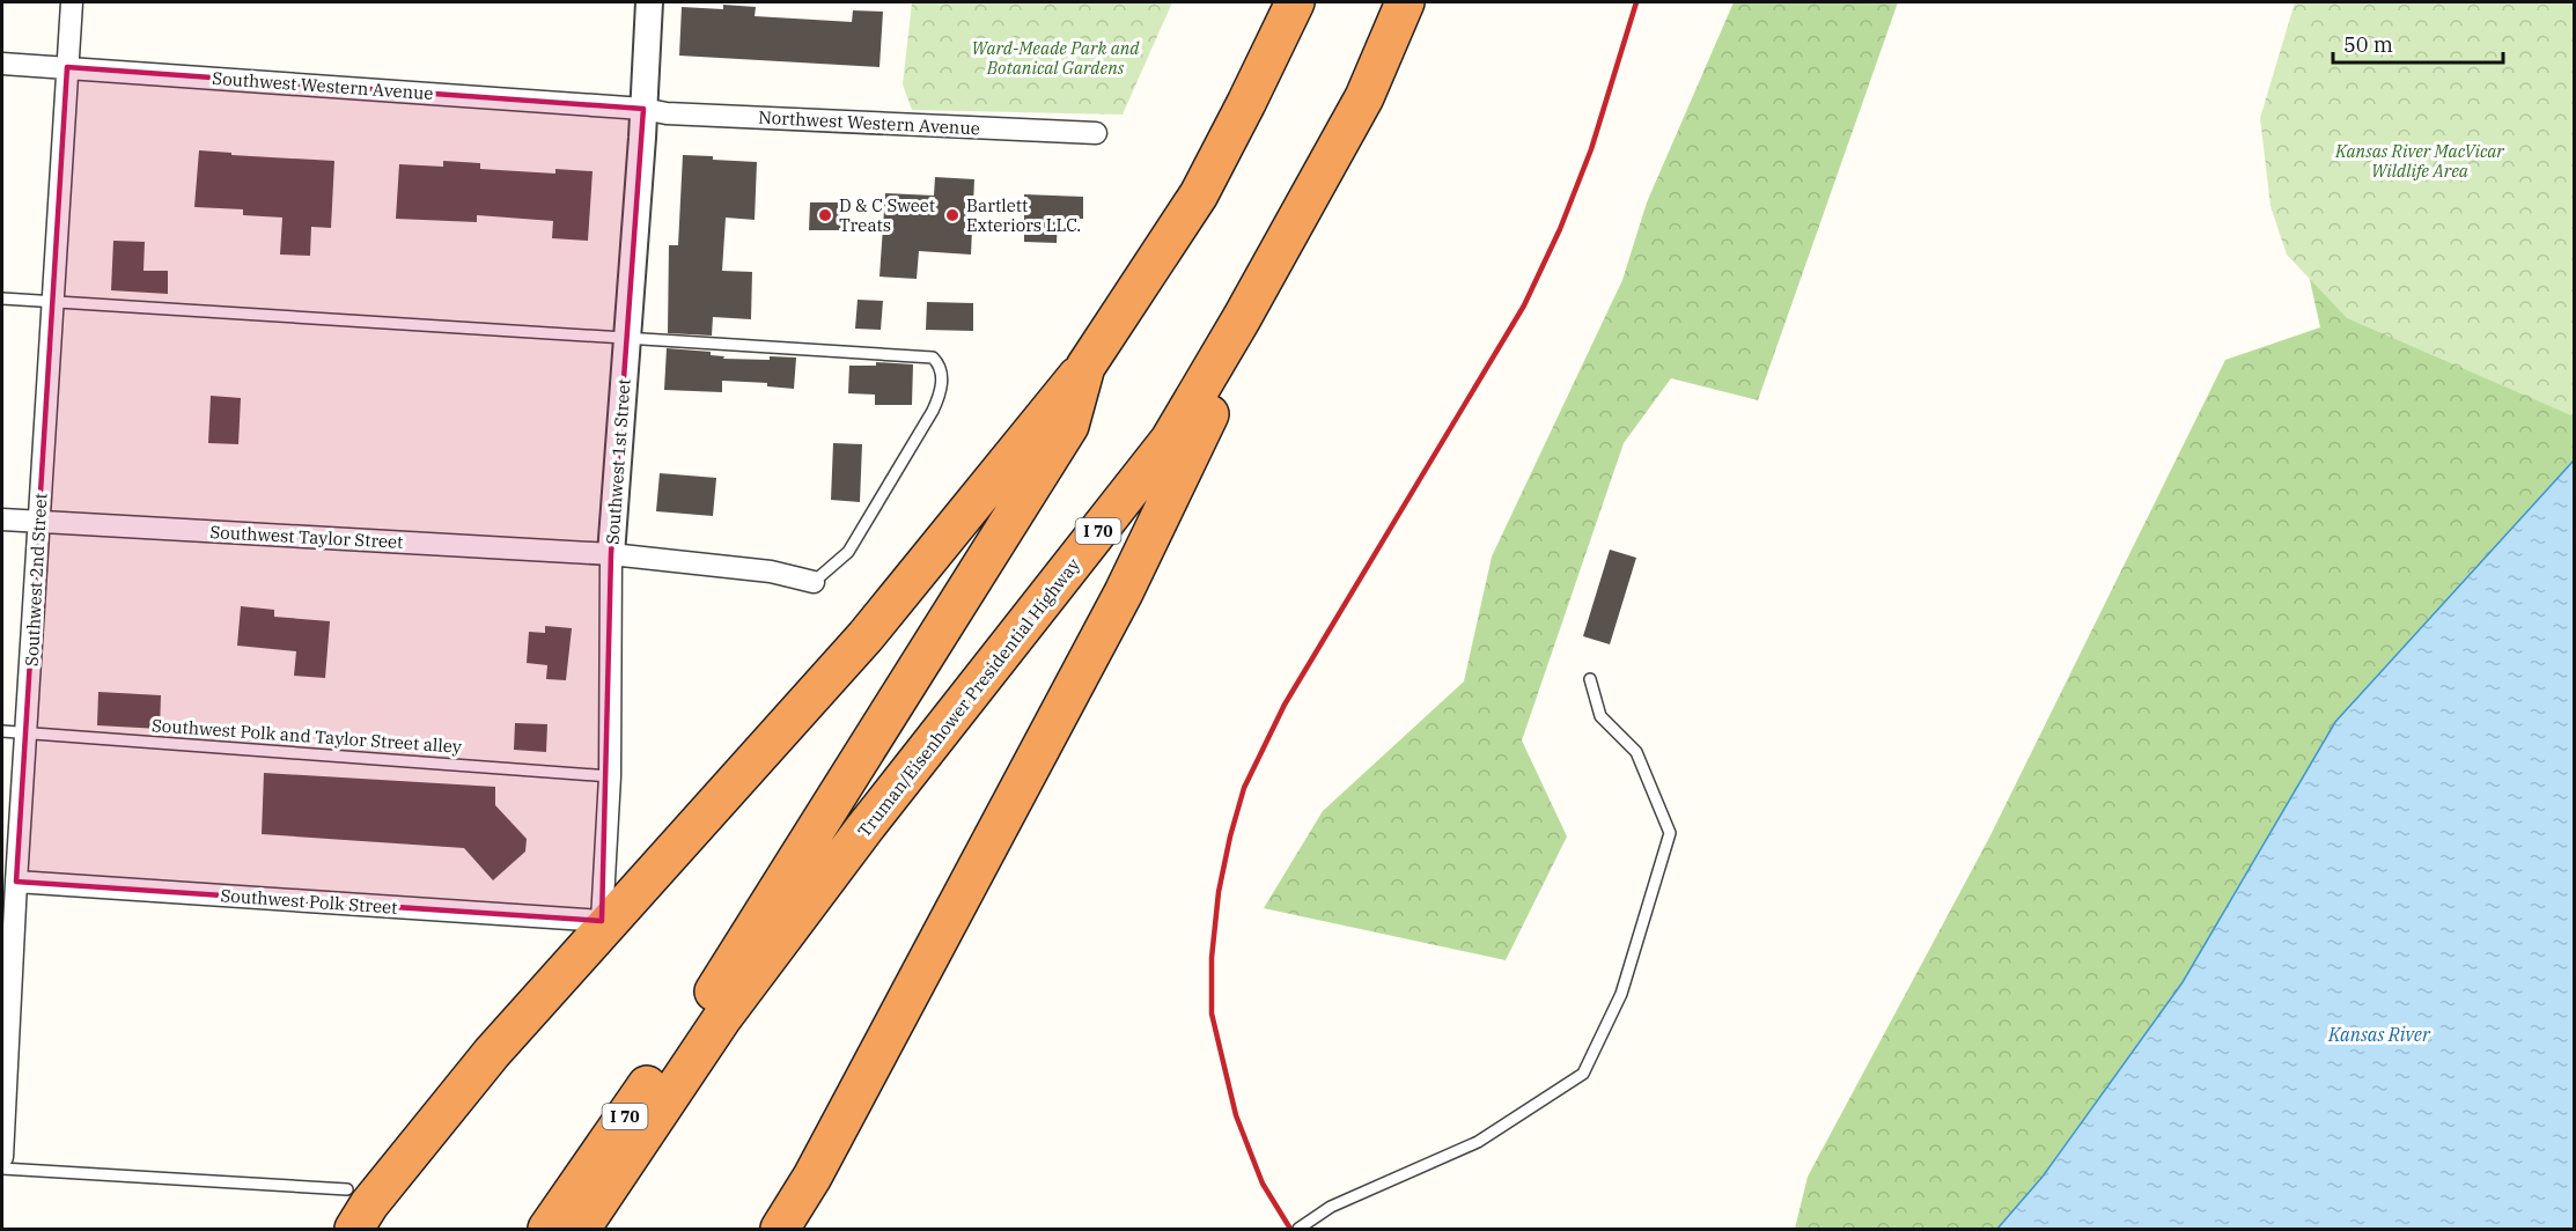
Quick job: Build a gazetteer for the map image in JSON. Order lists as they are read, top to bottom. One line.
{"streets":{"highway":["I 70","Truman/Eisenhower Presidential Highway"],"street":["Southwest Western Avenue","Northwest Western Avenue","Southwest 1st Street","Southwest Taylor Street","Southwest 2nd Street","Southwest Polk Street"],"lane":["Southwest Polk and Taylor Street alley"]},"crossings":[["Southwest Western Avenue","Northwest Western Avenue"],["Southwest Western Avenue","Southwest 1st Street"],["Southwest Western Avenue","Southwest 2nd Street"],["Northwest Western Avenue","Southwest 1st Street"],["Southwest 1st Street","Southwest Taylor Street"],["Southwest 1st Street","Southwest Polk and Taylor Street alley"],["Southwest 1st Street","Southwest Polk Street"],["Southwest Taylor Street","Southwest 2nd Street"],["Southwest 2nd Street","Southwest Polk and Taylor Street alley"],["Southwest 2nd Street","Southwest Polk Street"]],"water":["Kansas River"],"parks":["Ward-Meade Park and Botanical Gardens","Kansas River MacVicar Wildlife Area"],"places":["D & C Sweet Treats","Bartlett Exteriors LLC."],"scale_bar":"50 m"}
